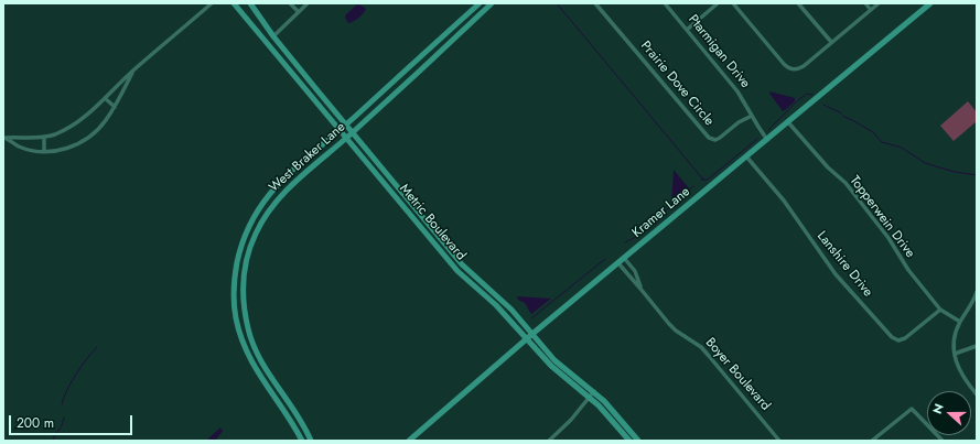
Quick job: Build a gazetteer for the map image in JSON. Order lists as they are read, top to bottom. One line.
{"streets":{"main road":["West Braker Lane","Kramer Lane","Metric Boulevard"],"street":["Ptarmigan Drive","Prairie Dove Circle","Topperwein Drive","Lanshire Drive","Boyer Boulevard"]},"crossings":[["Ptarmigan Drive","Prairie Dove Circle"],["Ptarmigan Drive","Kramer Lane"],["West Braker Lane","Metric Boulevard"],["Kramer Lane","Topperwein Drive"],["Kramer Lane","Metric Boulevard"],["Kramer Lane","Lanshire Drive"],["Kramer Lane","Boyer Boulevard"],["Topperwein Drive","Lanshire Drive"]],"scale_bar":"200 m","north":"left"}
